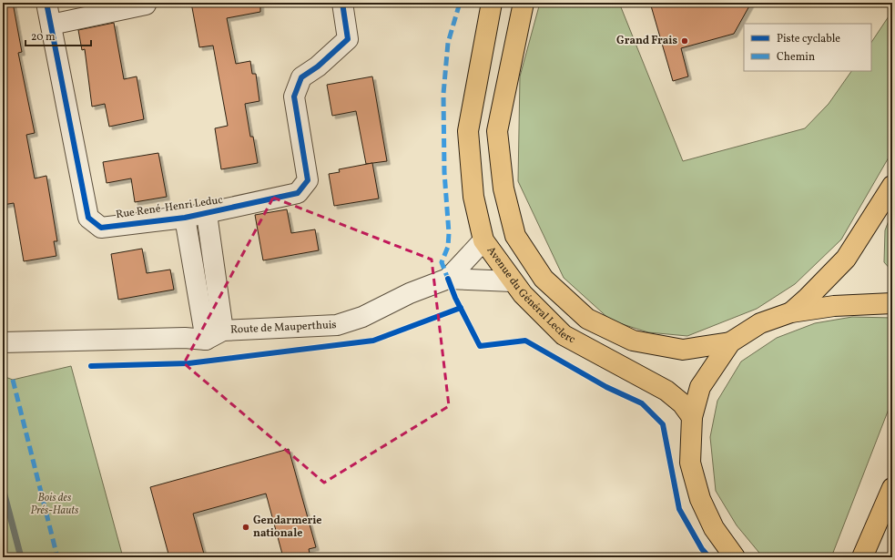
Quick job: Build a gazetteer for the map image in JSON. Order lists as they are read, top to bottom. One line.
{"streets":{"main road":["Avenue du Général Leclerc"],"street":["Rue René-Henri Leduc","Route de Mauperthuis"]},"crossings":[["Rue René-Henri Leduc","Route de Mauperthuis"],["Avenue du Général Leclerc","Route de Mauperthuis"]],"parks":["Bois des Prés-Hauts"],"places":["Grand Frais","Gendarmerie nationale"],"legend":["Piste cyclable","Chemin"],"scale_bar":"20 m"}
